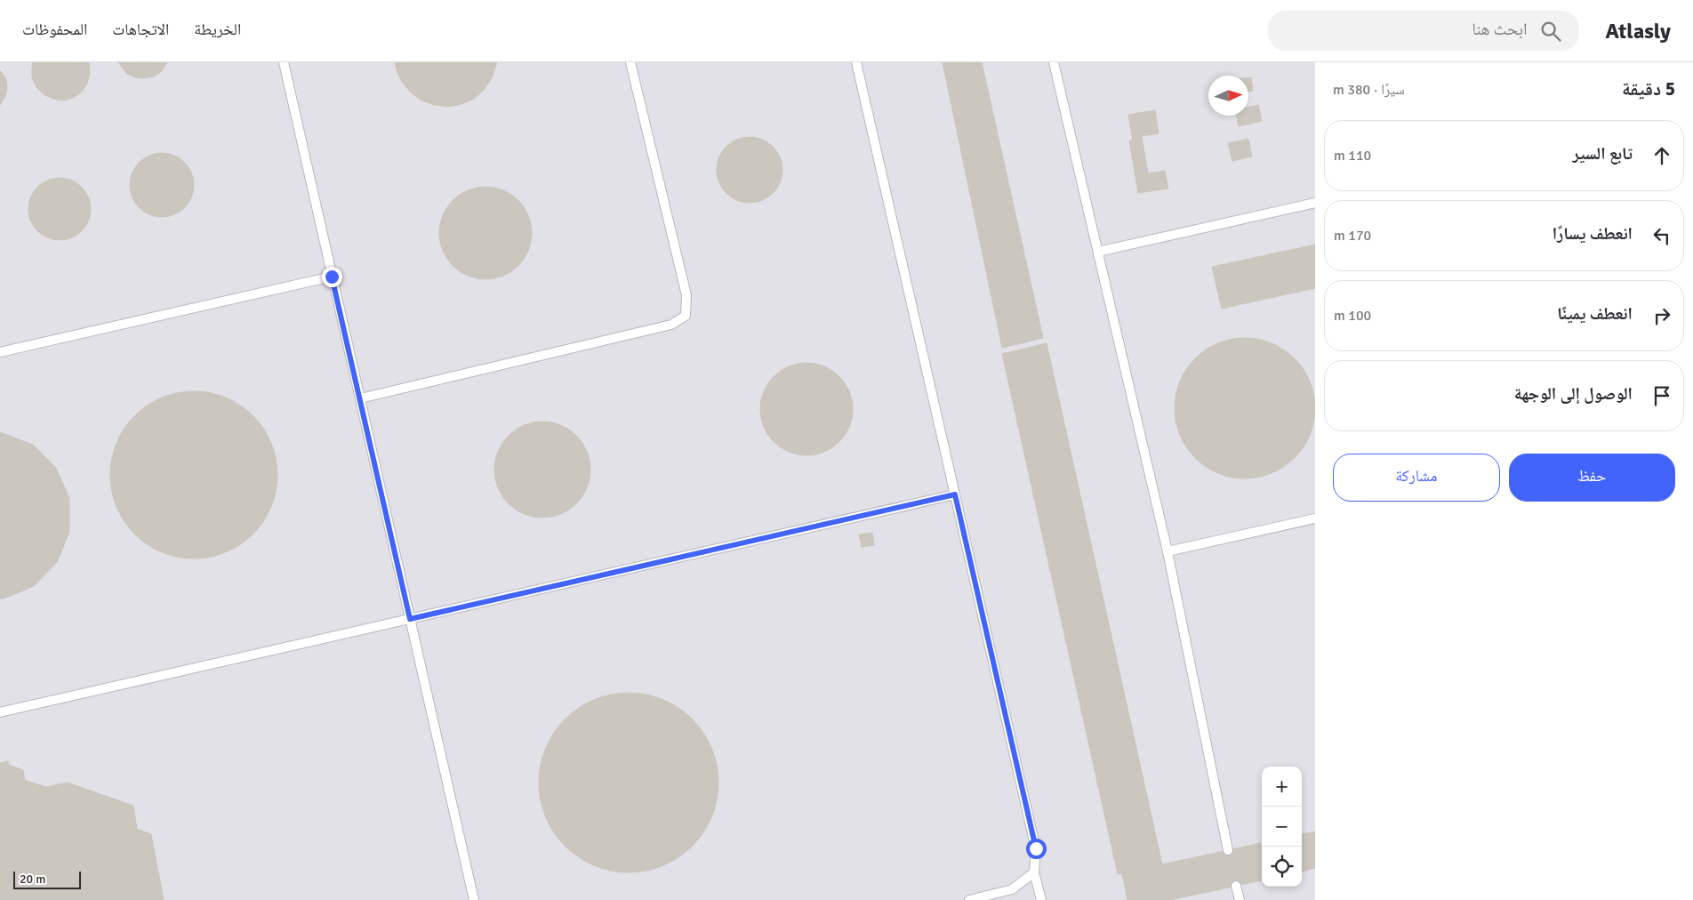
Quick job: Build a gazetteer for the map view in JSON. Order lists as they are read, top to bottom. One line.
{"scale_bar":"20 m","north":"right","page":{"header":"Atlasly","search":"ابحث هنا","nav":["الخريطة","الاتجاهات","المحفوظات"],"heading":["5 دقيقة","سيرًا · 380 m"],"list":[["تابع السير","110 m"],["انعطف يسارًا","170 m"],["انعطف يمينًا","100 m"],"الوصول إلى الوجهة"],"buttons":["حفظ","مشاركة"],"map_buttons":["+","−"],"scale":"20 m"}}
